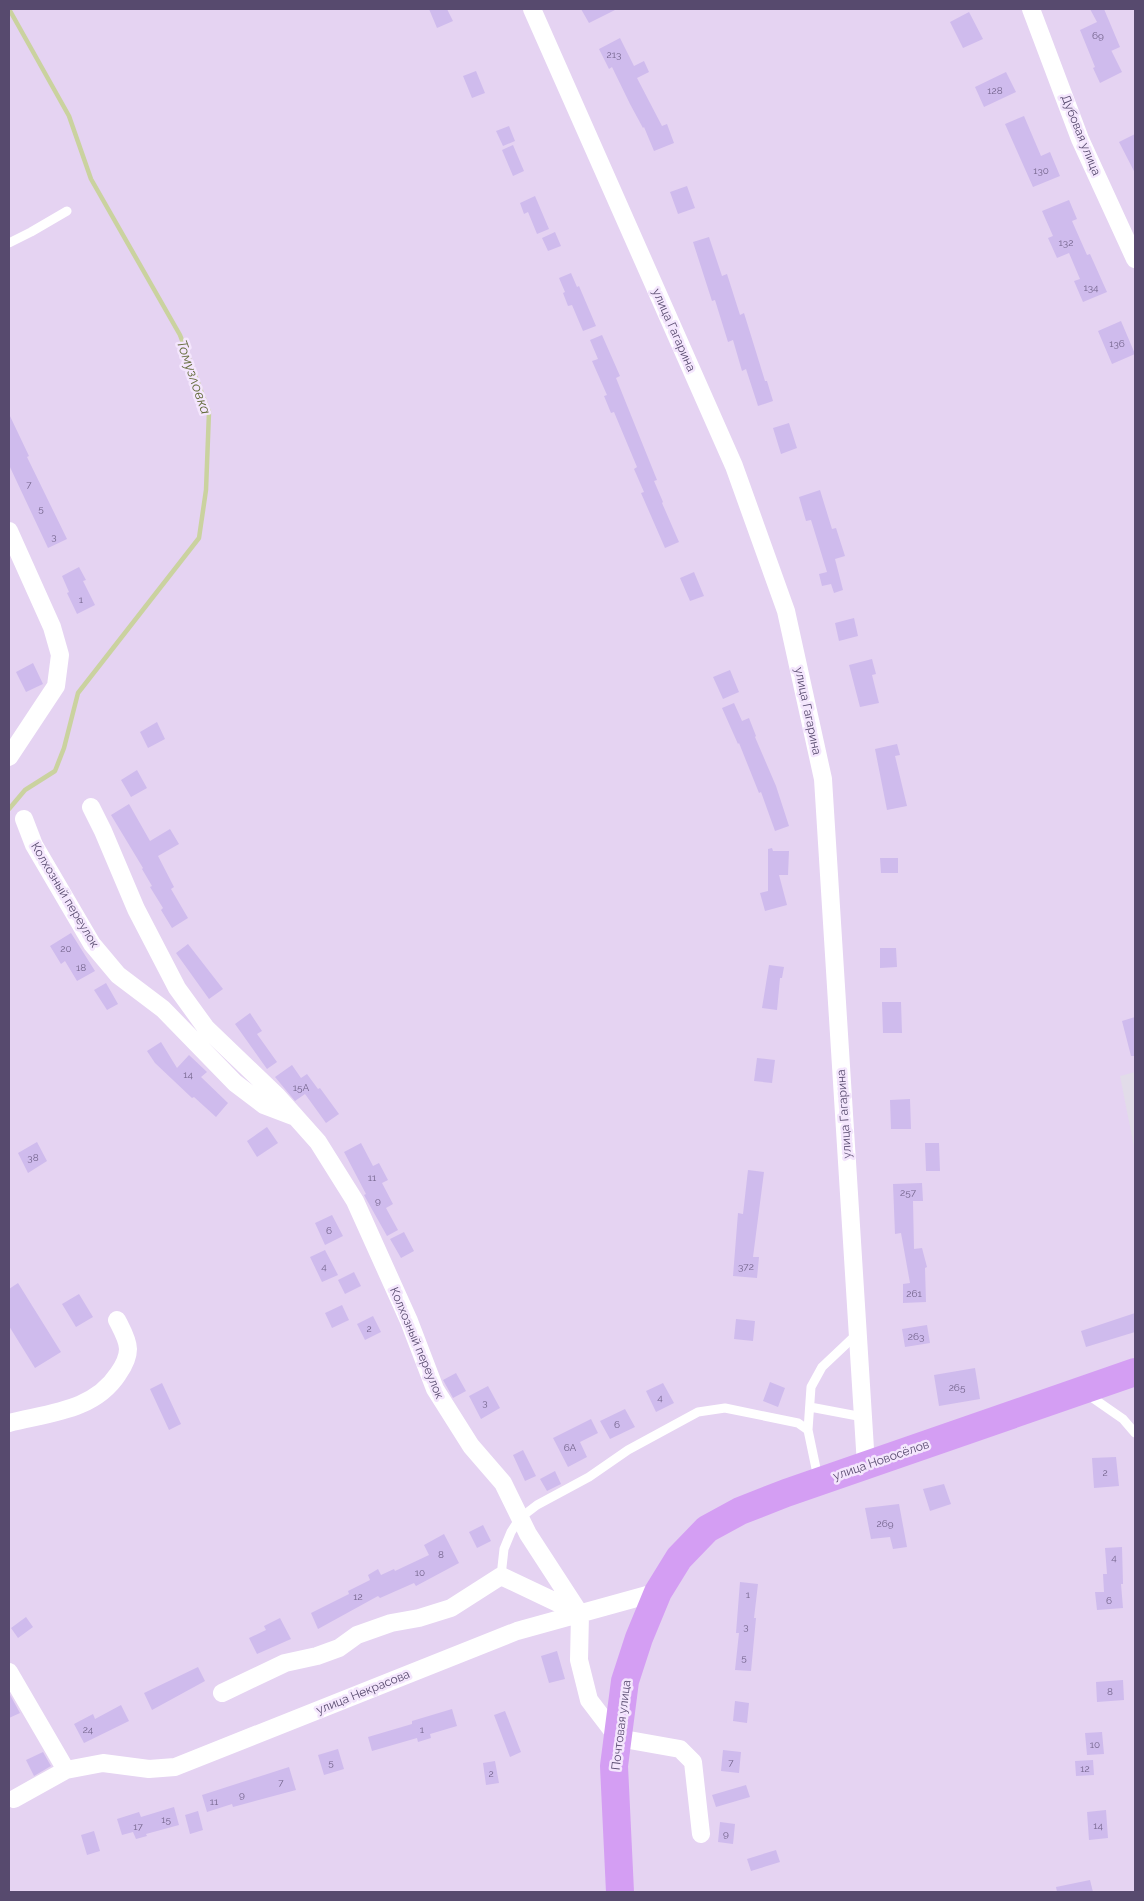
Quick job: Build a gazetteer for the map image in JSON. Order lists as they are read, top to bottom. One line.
{"streets":{"main road":["улица Новосёлов","Почтовая улица"],"street":["Дубовая улица","улица Гагарина","Колхозный переулок","улица Некрасова"]},"crossings":[["улица Гагарина","улица Новосёлов"],["Колхозный переулок","улица Некрасова"],["улица Новосёлов","улица Некрасова"],["улица Новосёлов","Почтовая улица"],["улица Некрасова","Почтовая улица"]],"water":["Томузловка"],"house_numbers":["69","213","128","130","132","134","136","7","5","3","1","20","18","14","15А","38","11","257","9","6","4","372","261","2","263","265","4","3","6","6А","2","269","8","4","10","1","12","6","3","5","8","24","1","10","5","7","12","2","7","9","11","15","14","17","9"]}
